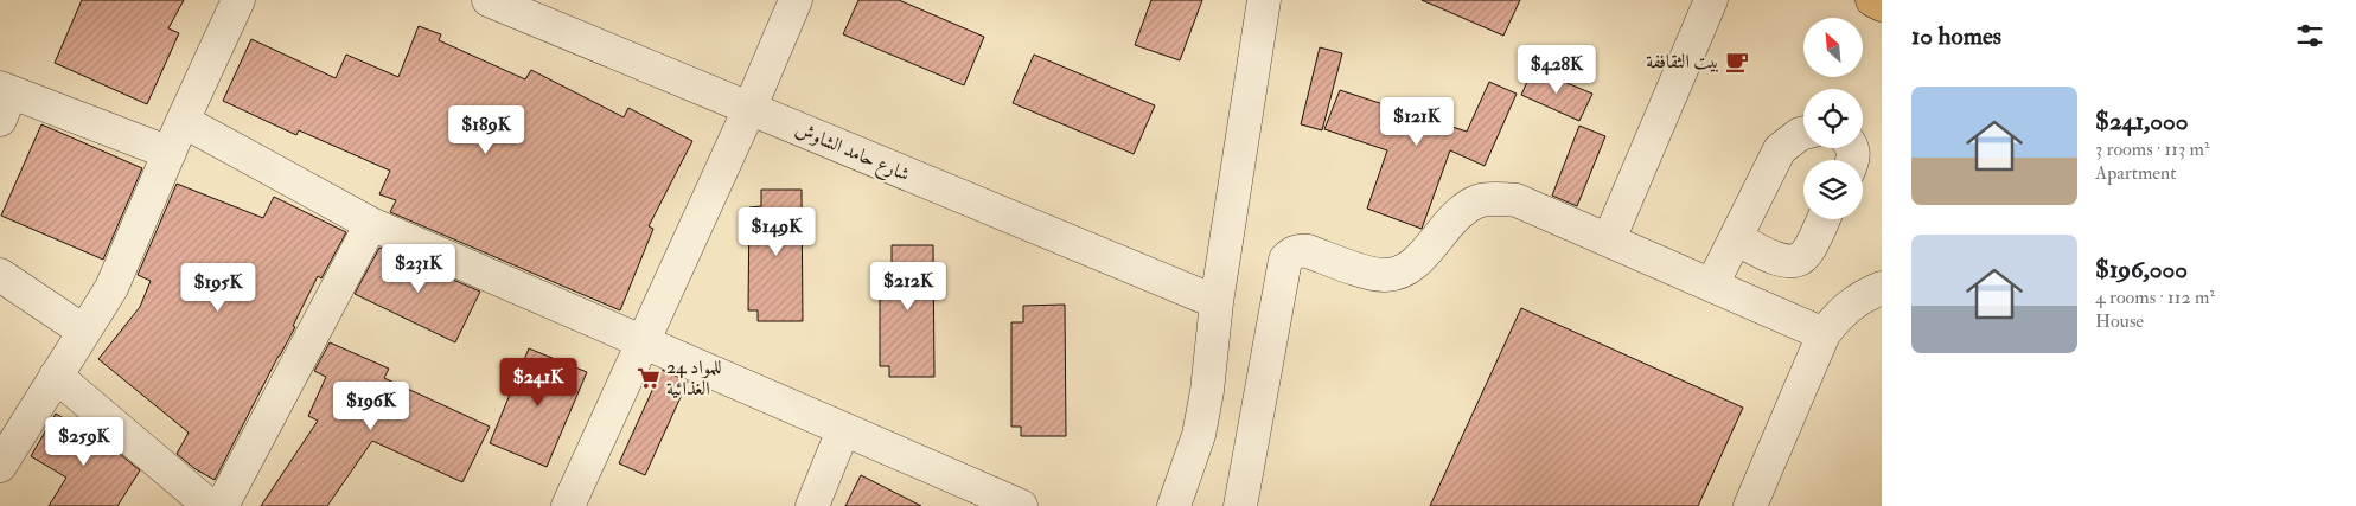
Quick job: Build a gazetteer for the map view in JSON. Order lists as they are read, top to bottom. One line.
{"streets":{"street":["شارع حامد الشاوش"]},"places":{"cafe":["بيت الثقاففة"],"supermarket":["24 للمواد الغذائية"]},"north":"top left","page":{"heading":"10 homes","price":["$428K","$121K","$189K","$149K","$231K","$212K","$195K","$241K","$196K","$259K"],"list":[{"name":"$241,000","note":"3 rooms · 113 m² · Apartment"},{"name":"$196,000","note":"4 rooms · 112 m² · House"}]}}
